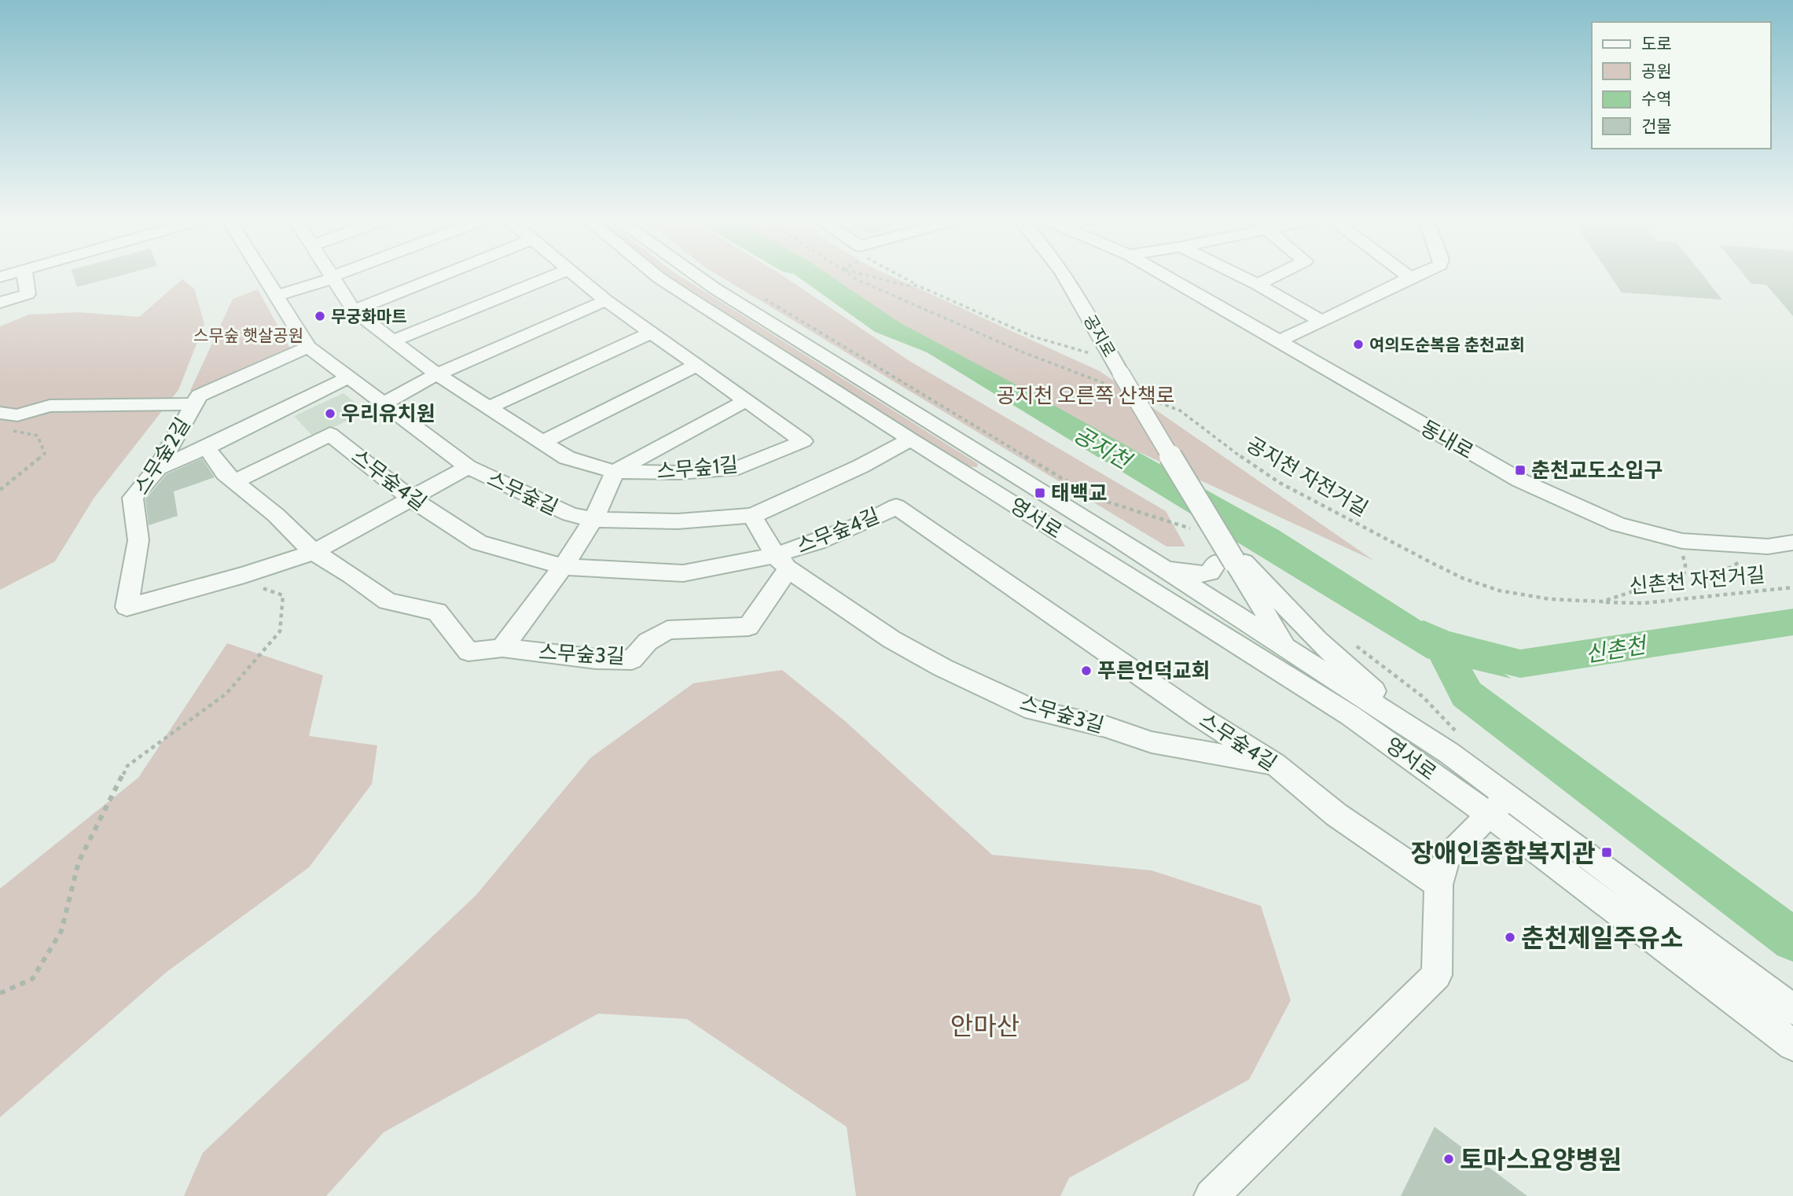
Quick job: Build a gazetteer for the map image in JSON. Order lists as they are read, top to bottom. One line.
{"streets":{"street":["공지로","동내로","스무숲2길","스무숲1길","스무숲4길","스무숲길","영서로","스무숲3길"],"path":["공지천 자전거길","신촌천 자전거길"]},"crossings":[["동내로","공지천 자전거길"],["스무숲2길","스무숲4길"],["스무숲2길","스무숲길"],["스무숲2길","스무숲3길"],["공지천 자전거길","신촌천 자전거길"],["스무숲4길","스무숲3길"],["스무숲길","영서로"]],"water":["공지천","신촌천"],"parks":["스무숲 햇살공원","공지천 오른쪽 산책로","안마산"],"places":{"other":["무궁화마트","여의도순복음 춘천교회","우리유치원","푸른언덕교회","춘천제일주유소","토마스요양병원"],"transit":["춘천교도소입구","태백교","장애인종합복지관"]},"legend":["도로","공원","수역","건물"]}
